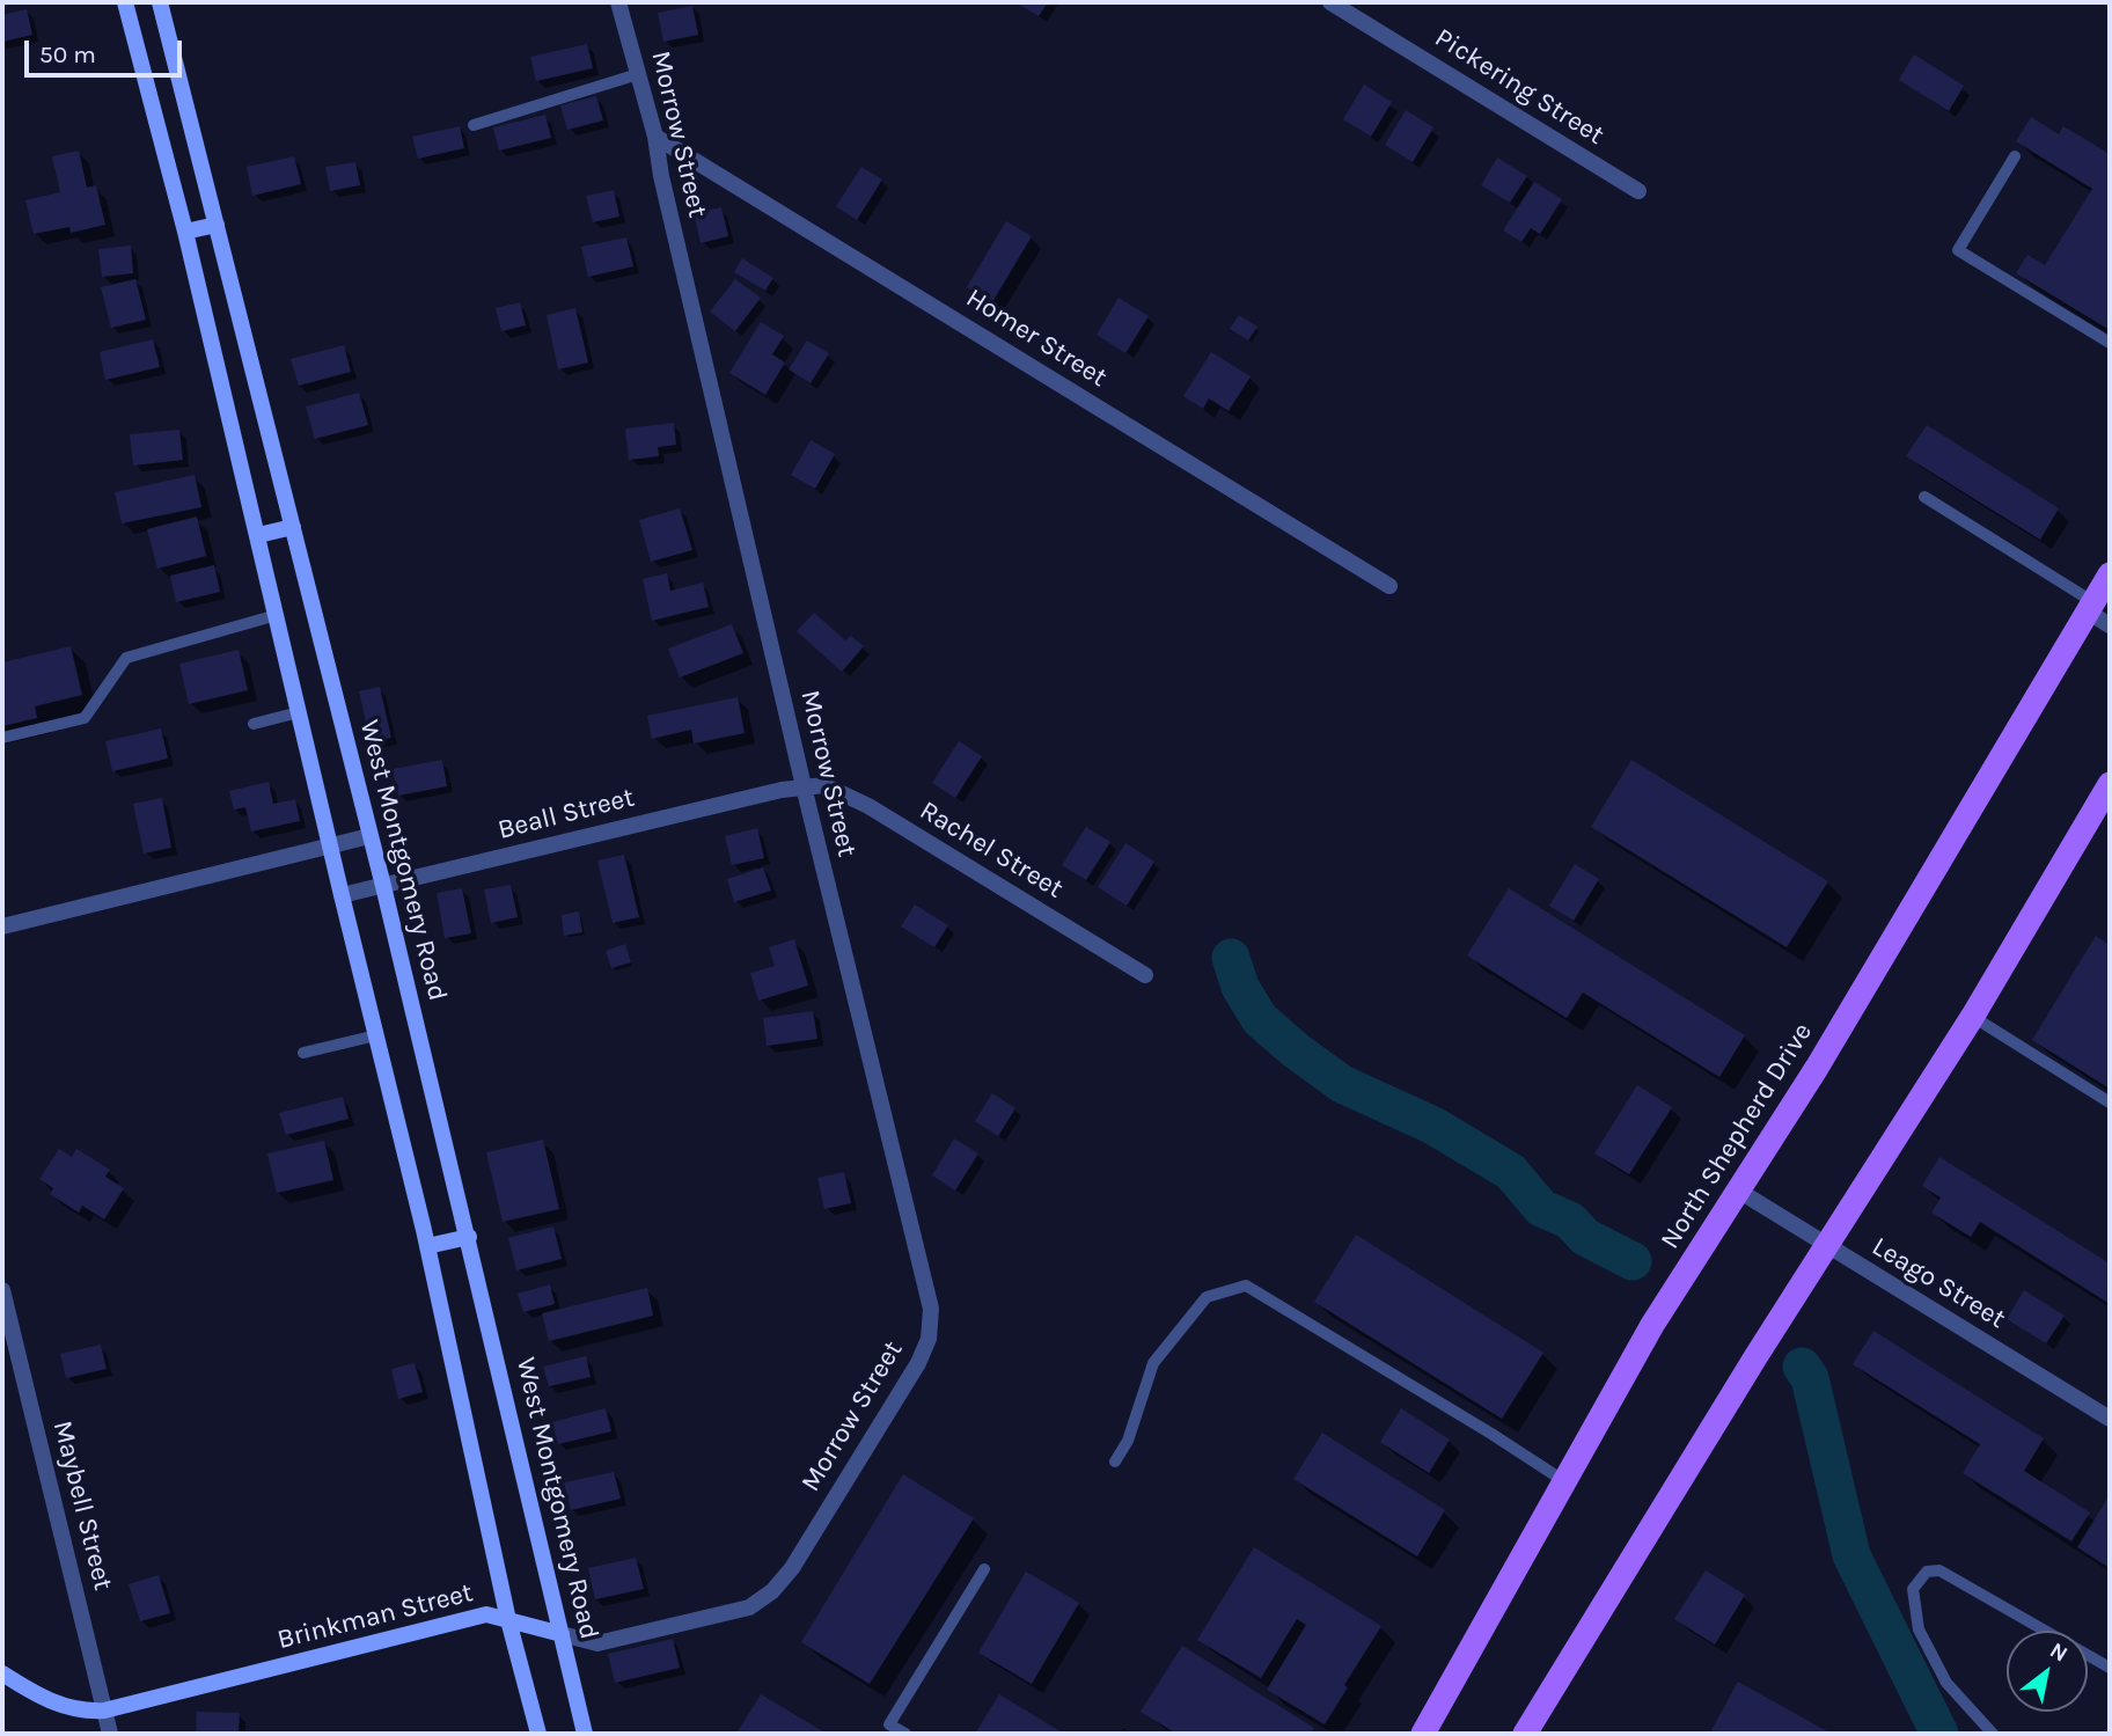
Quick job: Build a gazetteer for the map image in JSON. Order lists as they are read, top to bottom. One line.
{"streets":{"main road":["West Montgomery Road","North Shepherd Drive","Brinkman Street"],"street":["Pickering Street","Morrow Street","Homer Street","Beall Street","Rachel Street","Leago Street","Maybell Street"]},"crossings":[["Morrow Street","Homer Street"],["Morrow Street","Beall Street"],["Morrow Street","Rachel Street"],["Morrow Street","Brinkman Street"],["Beall Street","Rachel Street"],["Beall Street","West Montgomery Road"],["West Montgomery Road","Brinkman Street"],["North Shepherd Drive","Leago Street"],["Maybell Street","Brinkman Street"]],"scale_bar":"50 m","north":"top right"}
